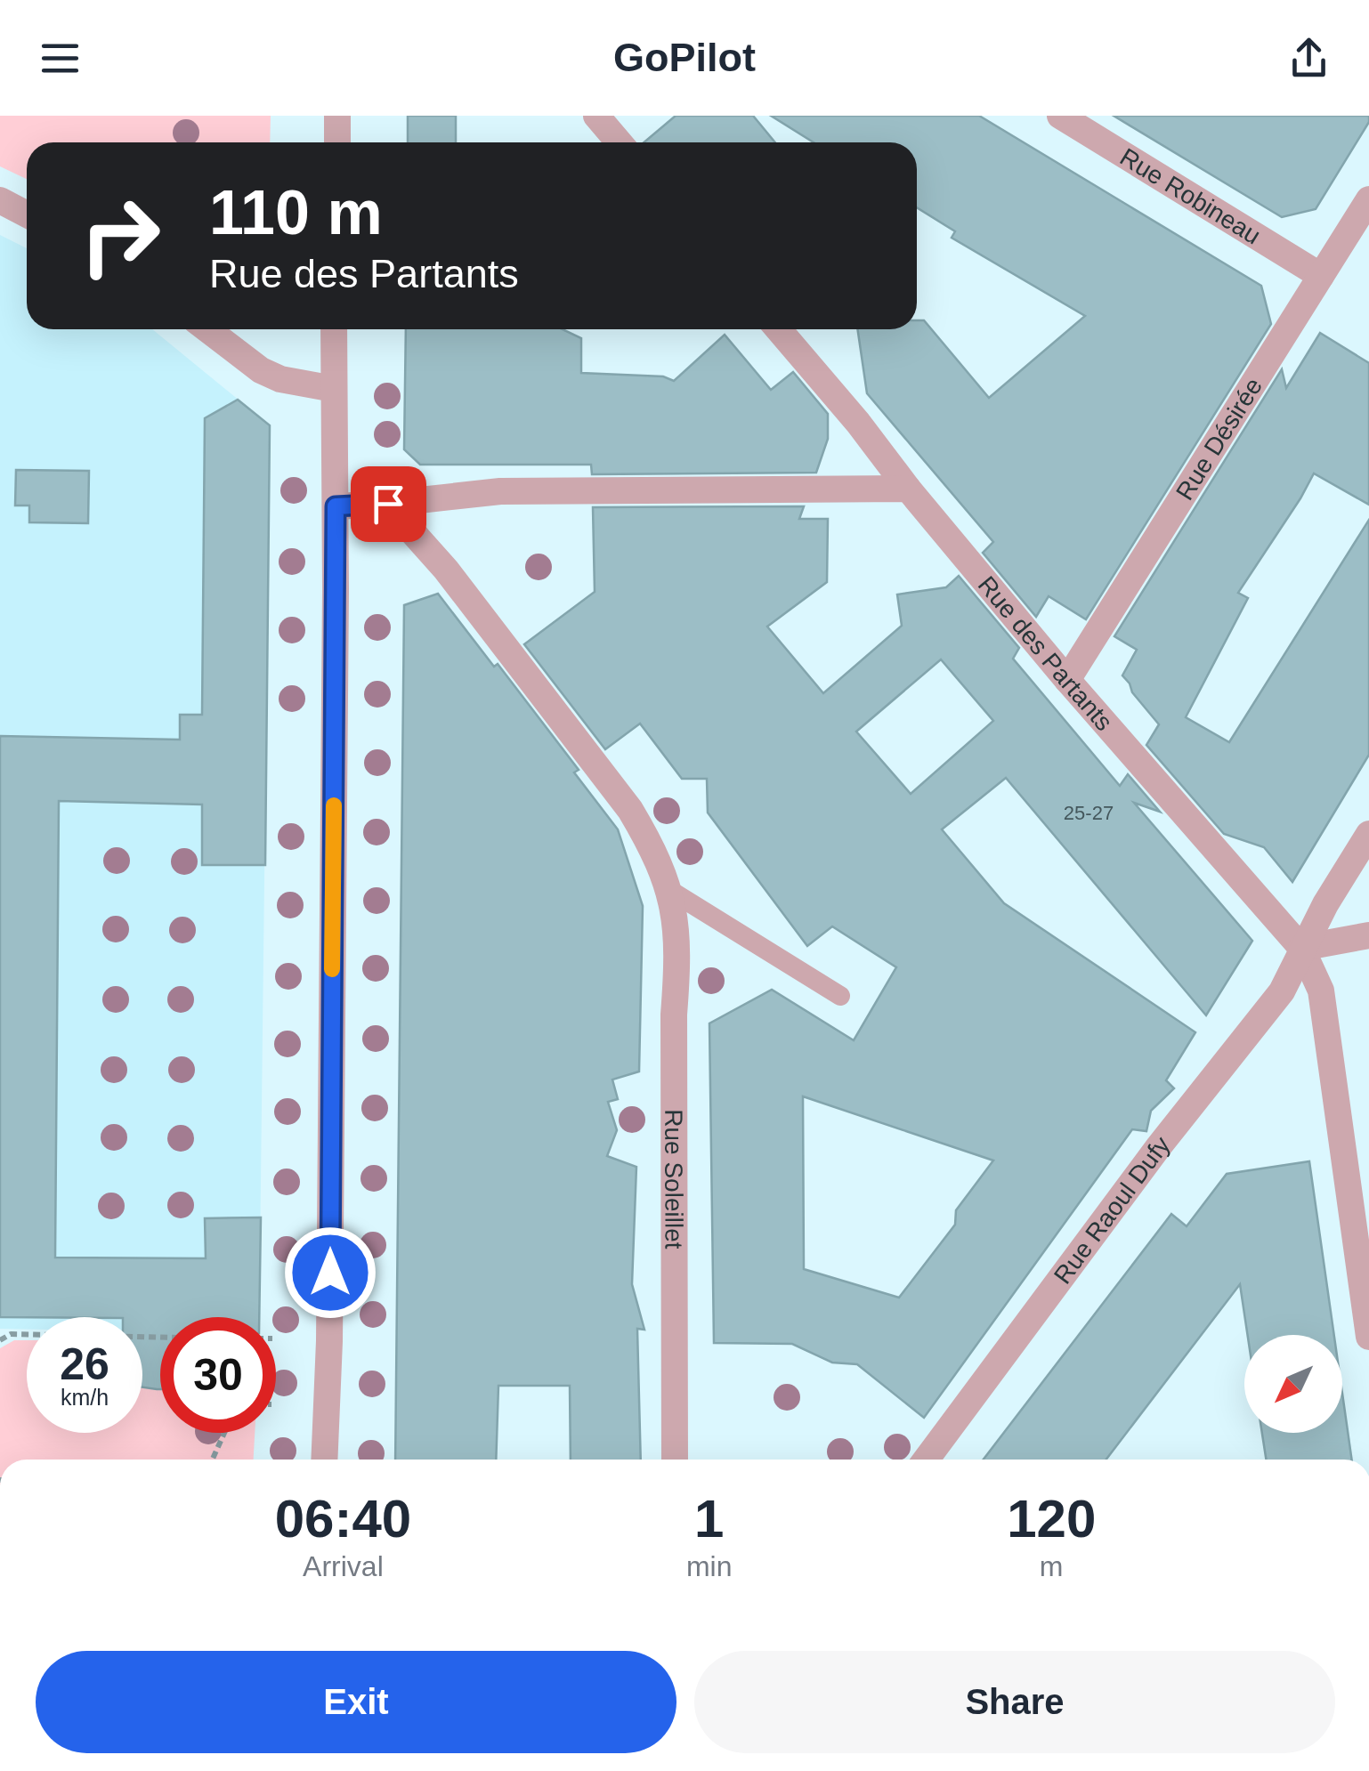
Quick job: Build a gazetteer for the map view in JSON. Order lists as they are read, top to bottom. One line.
{"streets":{"street":["Rue Robineau","Rue Désirée","Rue des Partants","Rue Soleillet","Rue Raoul Dufy"]},"crossings":[["Rue Robineau","Rue Désirée"],["Rue Désirée","Rue des Partants"],["Rue des Partants","Rue Raoul Dufy"]],"house_numbers":["25-27"],"north":"bottom left","page":{"header":"GoPilot","turn":["110 m","Rue des Partants"],"speed":"26 km/h","limit":"30","eta":["06:40","Arrival","1","min","120","m"],"buttons":["Exit","Share"]}}
